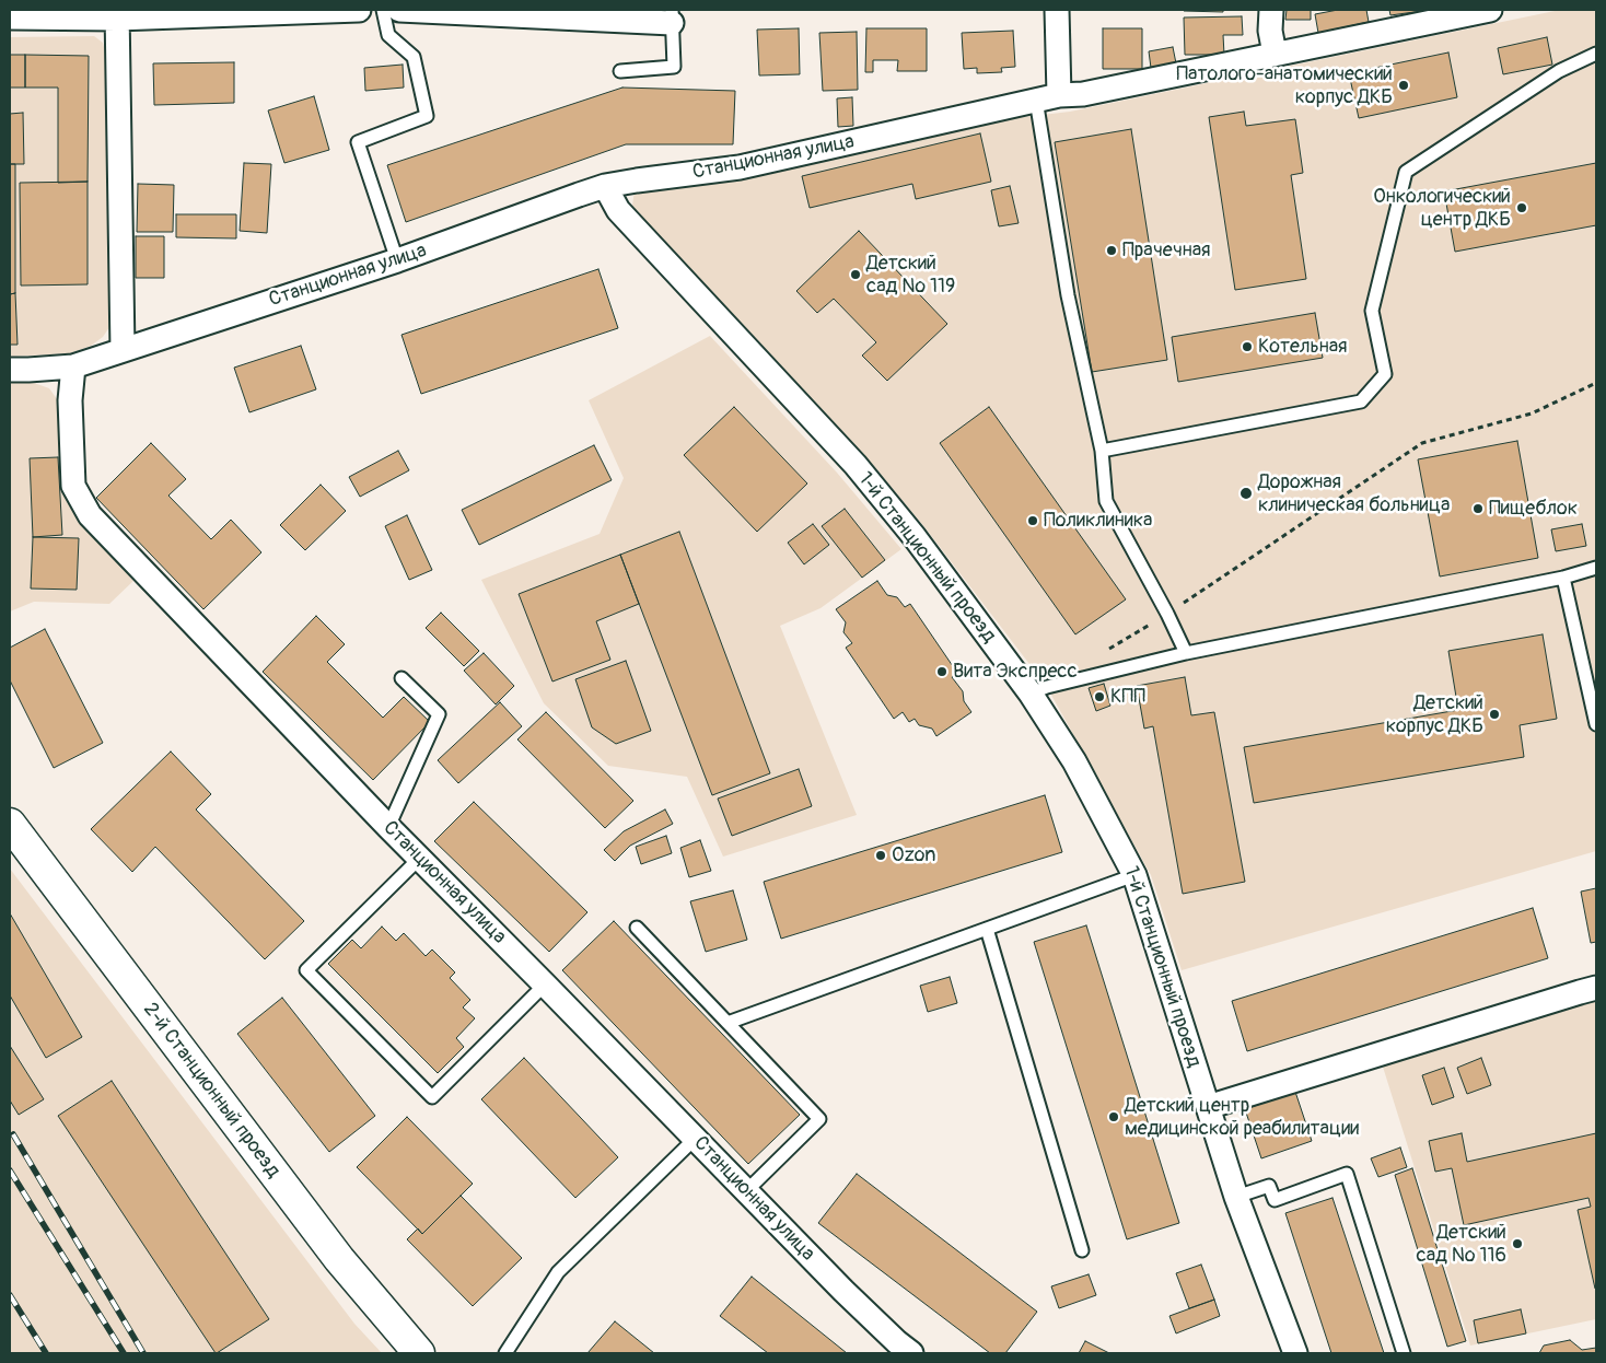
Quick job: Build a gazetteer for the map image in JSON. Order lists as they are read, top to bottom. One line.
{"streets":{"main road":["2-й Станционный проезд"],"street":["Станционная улица","1-й Станционный проезд"]},"crossings":[["Станционная улица","1-й Станционный проезд"]],"places":["Патолого-анатомический корпус ДКБ","Онкологический центр ДКБ","Прачечная","Детский сад № 119","Котельная","Дорожная клиническая больница","Пищеблок","Поликлиника","Вита Экспресс","КПП","Детский корпус ДКБ","Ozon","Детский центр медицинской реабилитации","Детский сад № 116"]}
